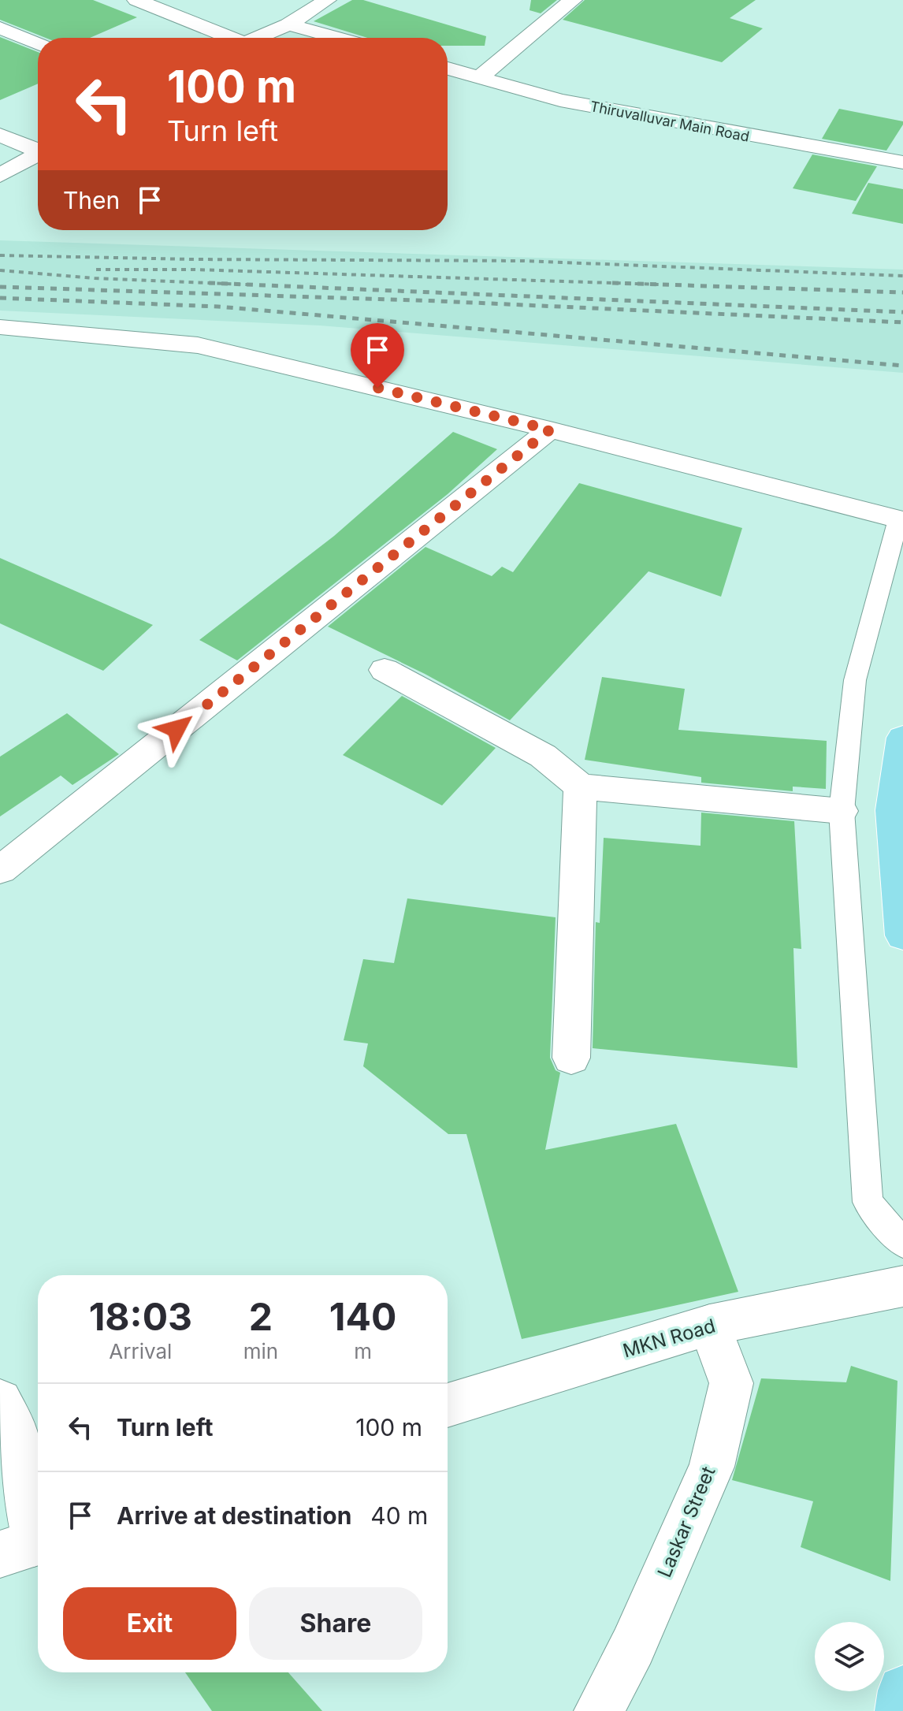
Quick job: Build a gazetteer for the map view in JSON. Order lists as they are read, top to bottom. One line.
{"streets":{"street":["Thiruvalluvar Main Road","MKN Road","Laskar Street"]},"crossings":[["MKN Road","Laskar Street"]],"page":{"turn":["100 m","Turn left"],"then":"Then","eta":["18:03","Arrival","2","min","140","m"],"list":[{"name":"Turn left","value":"100 m"},{"name":"Arrive at destination","value":"40 m"}],"buttons":["Exit","Share"]}}
